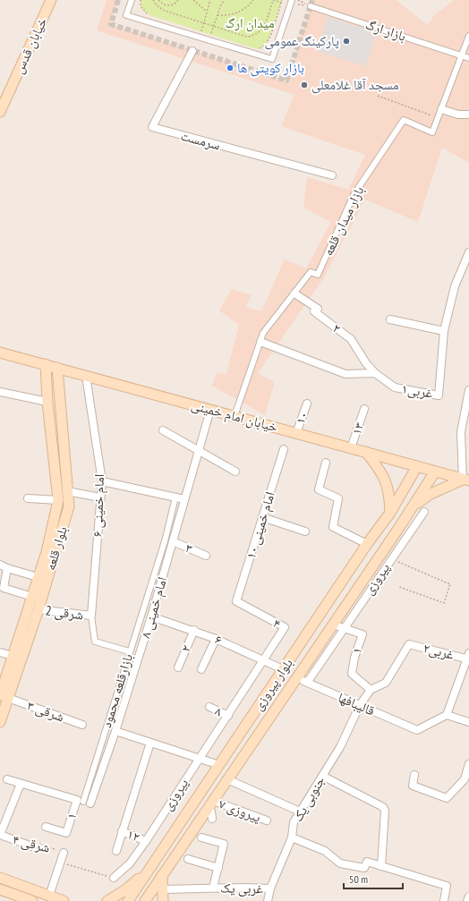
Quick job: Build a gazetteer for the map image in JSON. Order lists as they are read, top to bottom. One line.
{"streets":{"main road":["خیابان قدس","خیابان امام خمینی","بلوار قلعه","بلوار پیروزی"],"street":["بازار ارگ","سرمست","بازار میدان قلعه","۲","غربی۱","۱۰","۱۳","امام خمینی ۶","امام خمینی ۱۰","۳","پیروزی","امام خمینی ۸","2 شرقی","۴","۶","۱","غربی۲","بازارقلعه محمود","قالیبافها","۳ شرقی","۸","جنوبی یک","پیروزی ۷","۱۲","شرقی ۴","غربی یک"]},"crossings":[["بازار ارگ","بازار میدان قلعه"],["بازار میدان قلعه","۲"],["بازار میدان قلعه","خیابان امام خمینی"],["۲","غربی۱"],["۲","۶"],["خیابان امام خمینی","۱۰"],["خیابان امام خمینی","۱۳"],["خیابان امام خمینی","امام خمینی ۶"],["خیابان امام خمینی","بلوار قلعه"],["خیابان امام خمینی","امام خمینی ۸"],["خیابان امام خمینی","بلوار پیروزی"],["امام خمینی ۶","2 شرقی"],["امام خمینی ۱۰","۴"],["بلوار قلعه","2 شرقی"],["بلوار قلعه","۳ شرقی"],["۳","امام خمینی ۸"],["پیروزی","۴"],["پیروزی","۶"],["پیروزی","۱"],["پیروزی","قالیبافها"],["پیروزی","۸"],["پیروزی","۱۲"],["امام خمینی ۸","۶"],["امام خمینی ۸","۱"],["امام خمینی ۸","بازارقلعه محمود"],["۴","۶"],["۶","بلوار پیروزی"],["۱","غربی۲"],["۱","بلوار پیروزی"],["۱","بازارقلعه محمود"],["۱","جنوبی یک"],["غربی۲","جنوبی یک"],["بلوار پیروزی","قالیبافها"],["بلوار پیروزی","پیروزی ۷"],["قالیبافها","جنوبی یک"],["جنوبی یک","غربی یک"]],"parks":["میدان ارگ"],"places":["پارکینگ عمومی","بازار کویتی ها","مسجد آقا غلامعلی"],"scale_bar":"50 m"}
